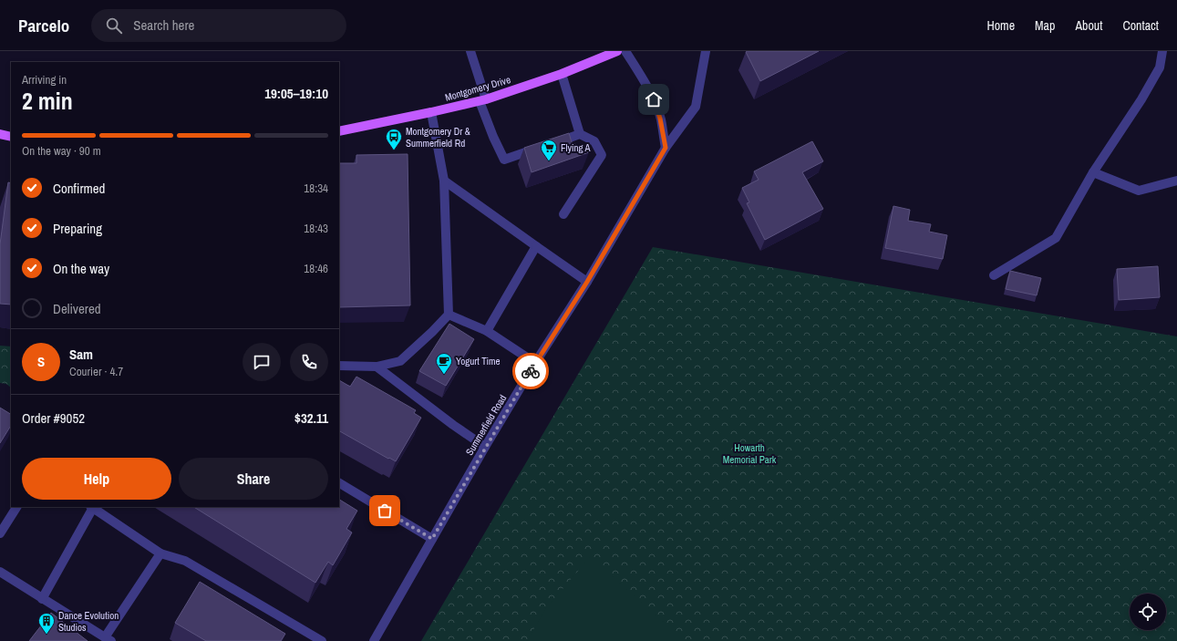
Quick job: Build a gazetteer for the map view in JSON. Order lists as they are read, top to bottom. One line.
{"streets":{"main road":["Montgomery Drive"],"street":["Summerfield Road"]},"parks":["Howarth Memorial Park"],"places":{"bus stop":["Montgomery Dr & Summerfield Rd"],"supermarket":["Flying A"],"cafe":["Yogurt Time"],"building":["Dance Evolution Studios"]},"page":{"header":"Parcelo","search":"Search here","nav":["Home","Map","About","Contact"],"heading":["2 min","Arriving in","19:05–19:10"],"panel":["Sam","Courier · 4.7","Order #9052","$32.11"],"bar":"On the way · 90 m","list":[["Confirmed","18:34"],["Preparing","18:43"],["On the way","18:46"],"Delivered"],"round":"S","buttons":["Help","Share"]}}
